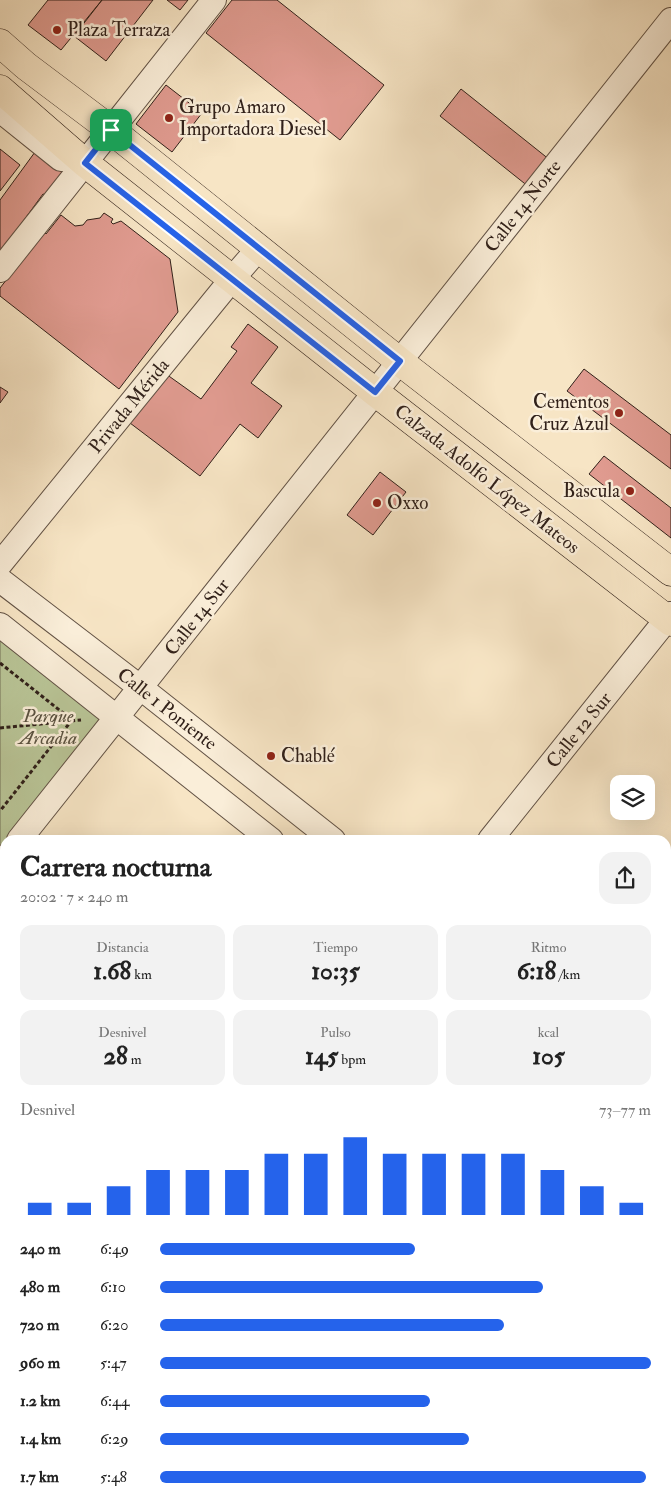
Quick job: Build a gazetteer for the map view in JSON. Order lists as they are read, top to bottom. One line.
{"streets":{"main road":["Calzada Adolfo López Mateos"],"street":["Calle 14 Norte","Privada Mérida","Calle 14 Sur","Calle 1 Poniente","Calle 12 Sur"]},"crossings":[["Calle 14 Norte","Calzada Adolfo López Mateos"],["Calle 14 Norte","Calle 14 Sur"],["Privada Mérida","Calzada Adolfo López Mateos"],["Calzada Adolfo López Mateos","Calle 14 Sur"],["Calzada Adolfo López Mateos","Calle 12 Sur"],["Calle 14 Sur","Calle 1 Poniente"]],"parks":["Parque Arcadia"],"places":["Plaza Terraza","Grupo Amaro Importadora Diesel","Cementos Cruz Azul","Bascula","Oxxo","Chablé"],"page":{"heading":["Carrera nocturna","20:02 · 7 × 240 m"],"stats":[["Distancia","1.68 km"],["Tiempo","10:35"],["Ritmo","6:18 /km"],["Desnivel","28 m"],["Pulso","145 bpm"],["kcal","105"]],"chart":["Desnivel","73–77 m"],"list":[{"name":"240 m","note":"6:49"},{"name":"480 m","note":"6:10"},{"name":"720 m","note":"6:20"},{"name":"960 m","note":"5:47"},{"name":"1.2 km","note":"6:44"},{"name":"1.4 km","note":"6:29"},{"name":"1.7 km","note":"5:48"}]}}
